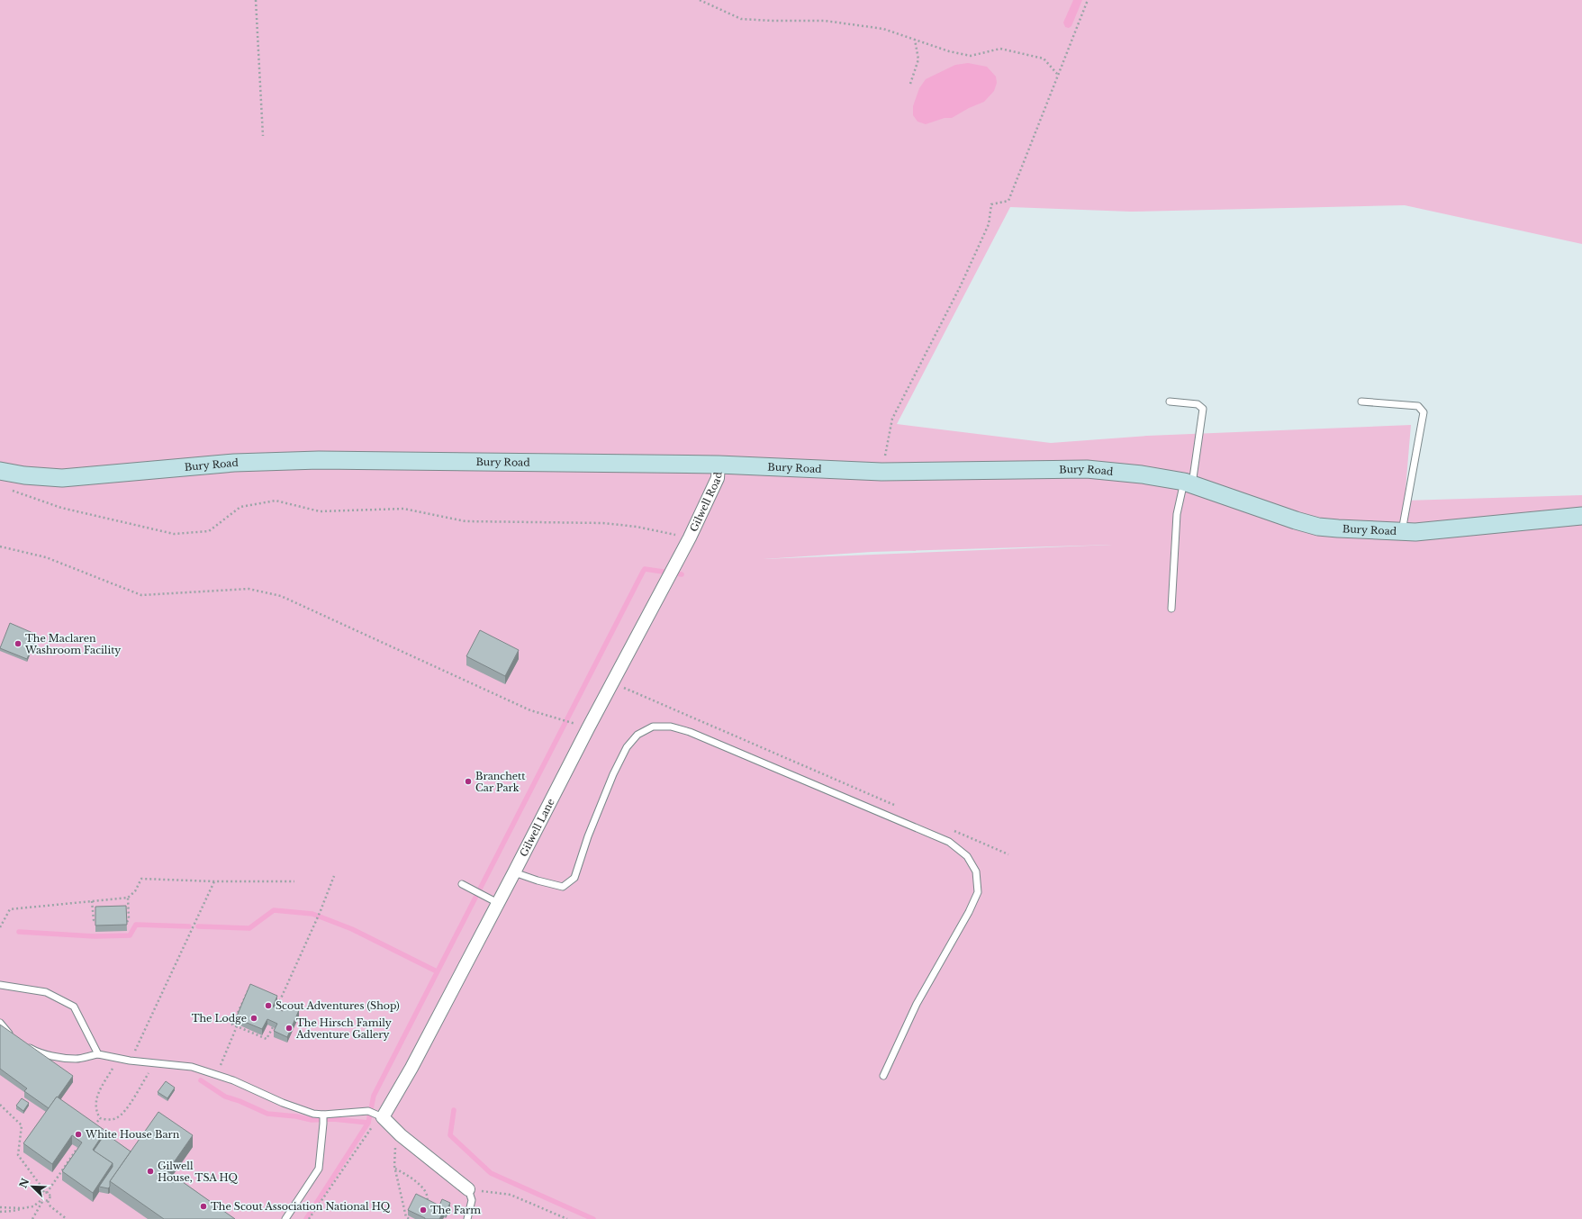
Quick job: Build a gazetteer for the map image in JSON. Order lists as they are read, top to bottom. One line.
{"streets":{"street":["Bury Road","Gilwell Road","Gilwell Lane"]},"crossings":[["Bury Road","Gilwell Road"],["Gilwell Road","Gilwell Lane"]],"places":["The Maclaren Washroom Facility","Branchett Car Park","Scout Adventures (Shop)","The Lodge","The Hirsch Family Adventure Gallery","White House Barn","Gilwell House, TSA HQ","The Scout Association National HQ","The Farm"],"north":"top left"}
